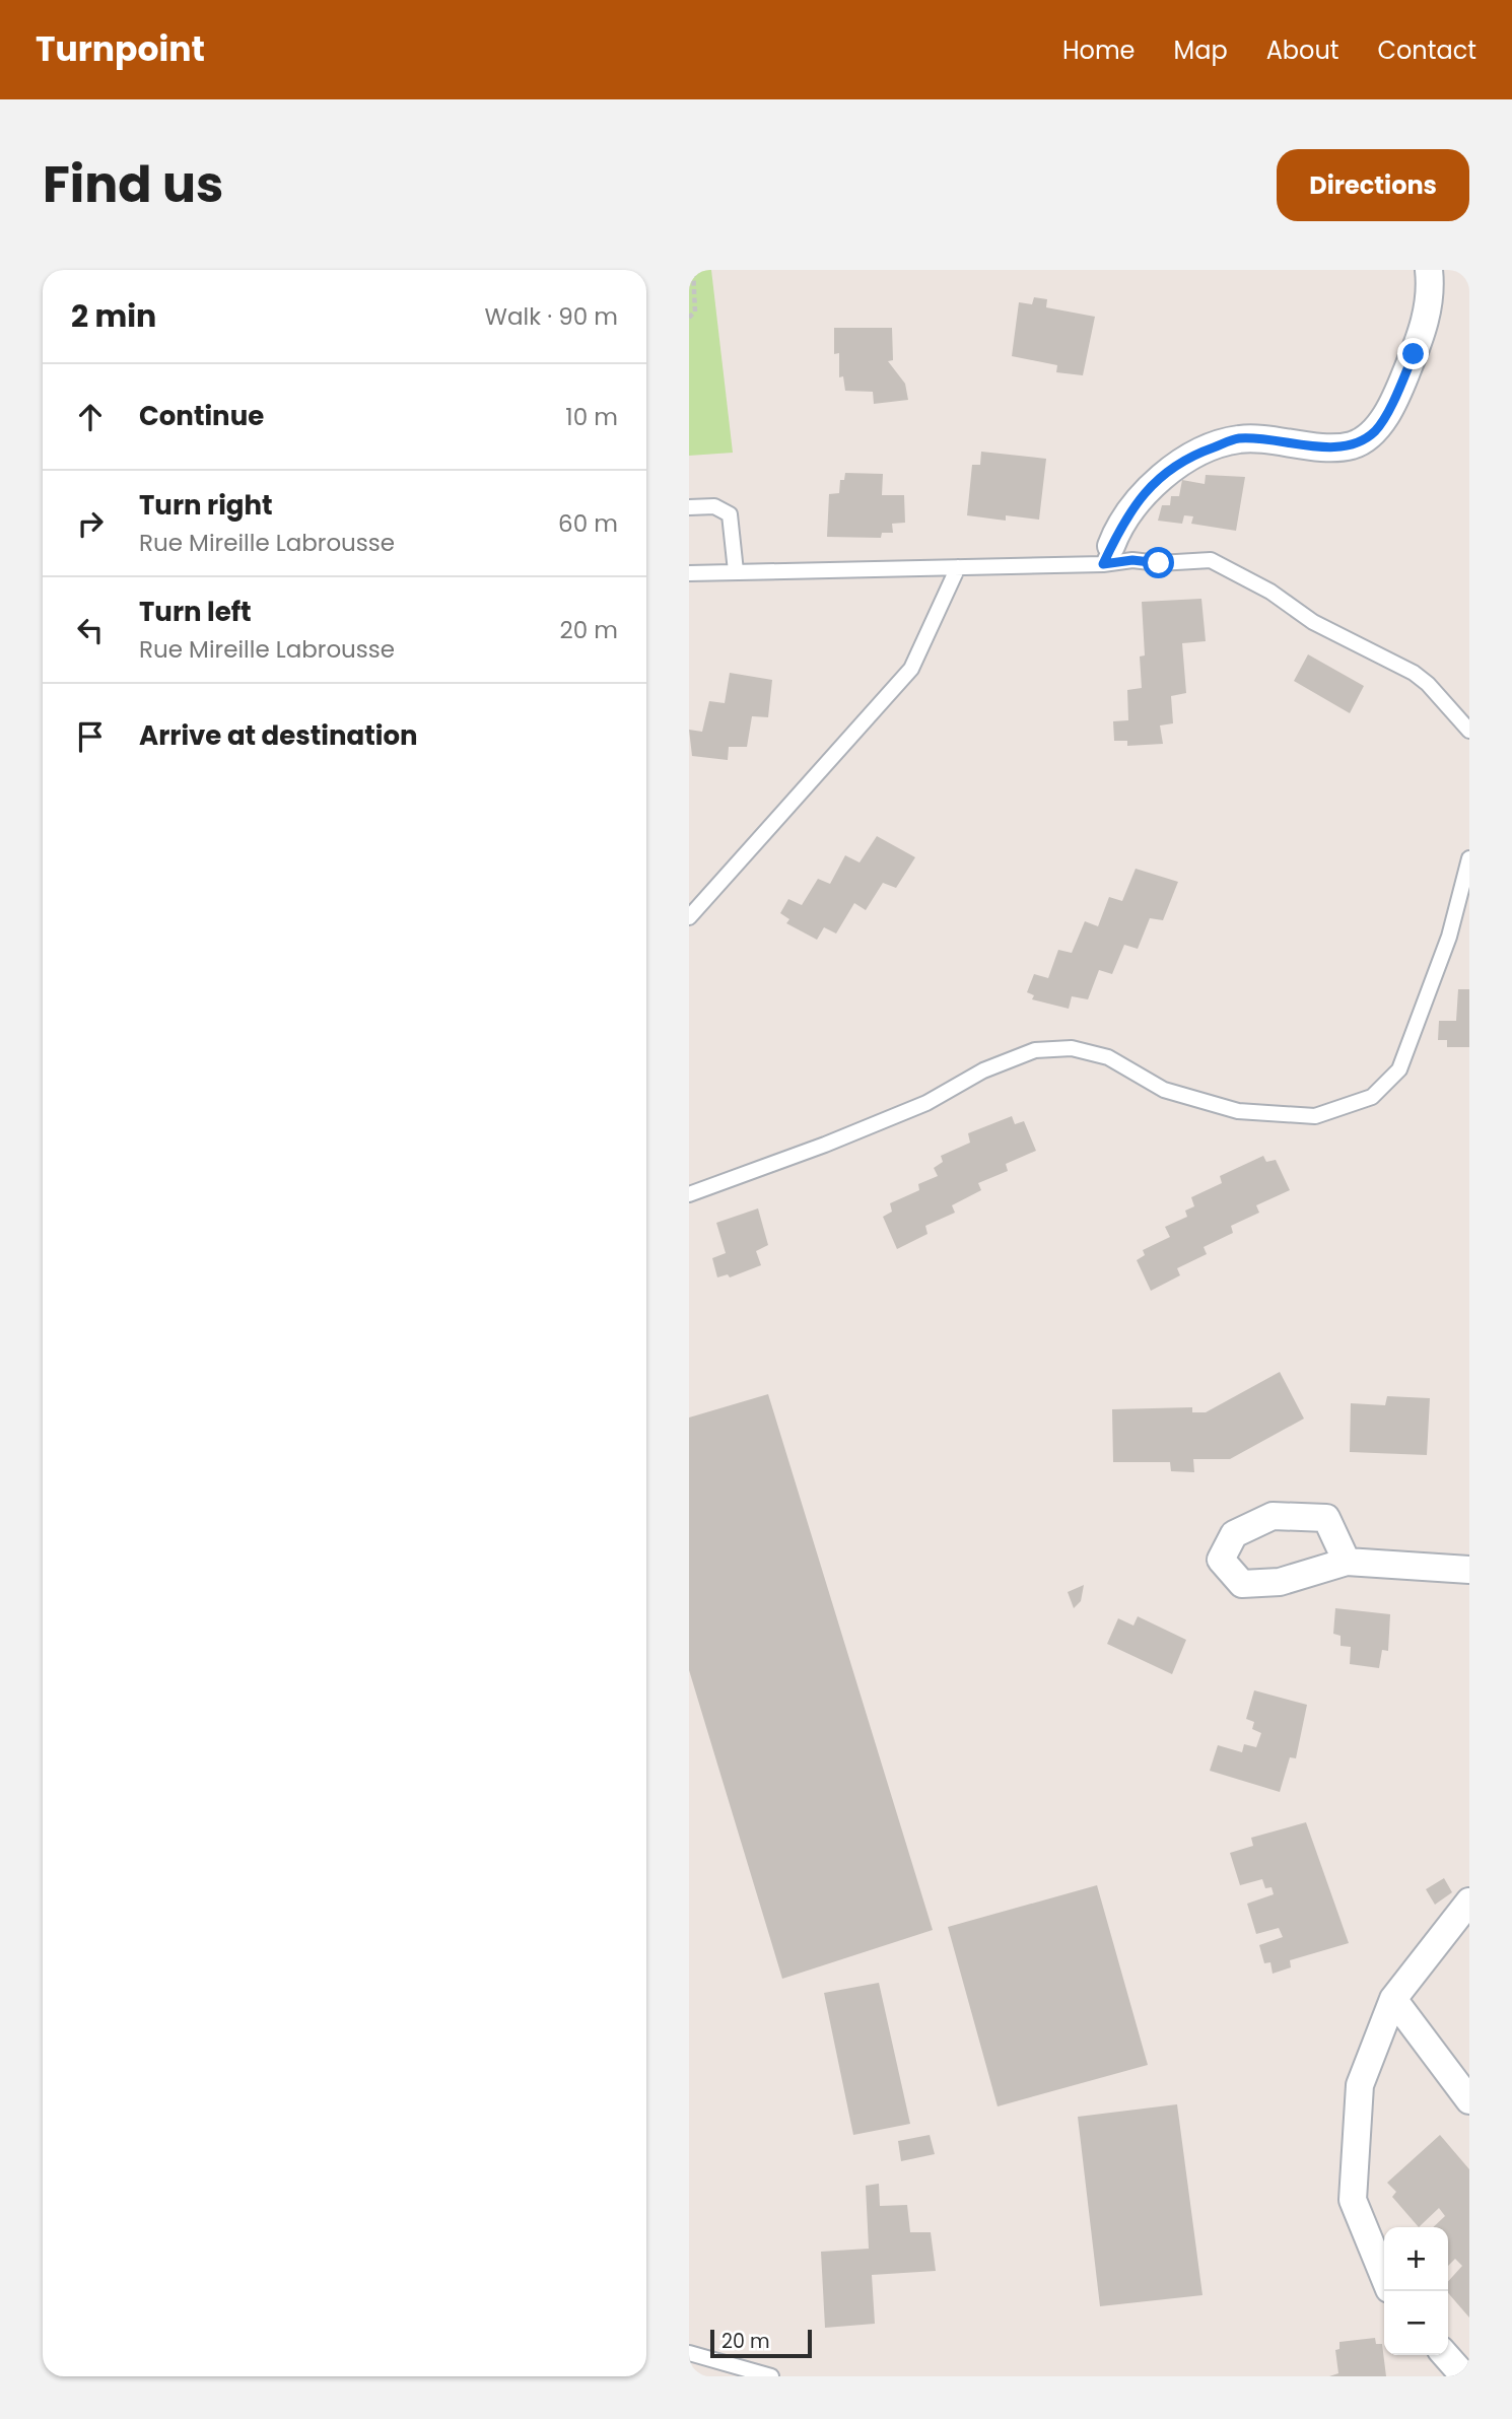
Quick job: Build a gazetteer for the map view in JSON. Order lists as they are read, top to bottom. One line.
{"scale_bar":"20 m","page":{"header":"Turnpoint","nav":["Home","Map","About","Contact"],"title":"Find us","buttons":"Directions","heading":["2 min","Walk · 90 m"],"list":[["Continue","10 m"],["Turn right","Rue Mireille Labrousse","60 m"],["Turn left","Rue Mireille Labrousse","20 m"],"Arrive at destination"],"map_buttons":["+","−"],"scale":"20 m"}}
